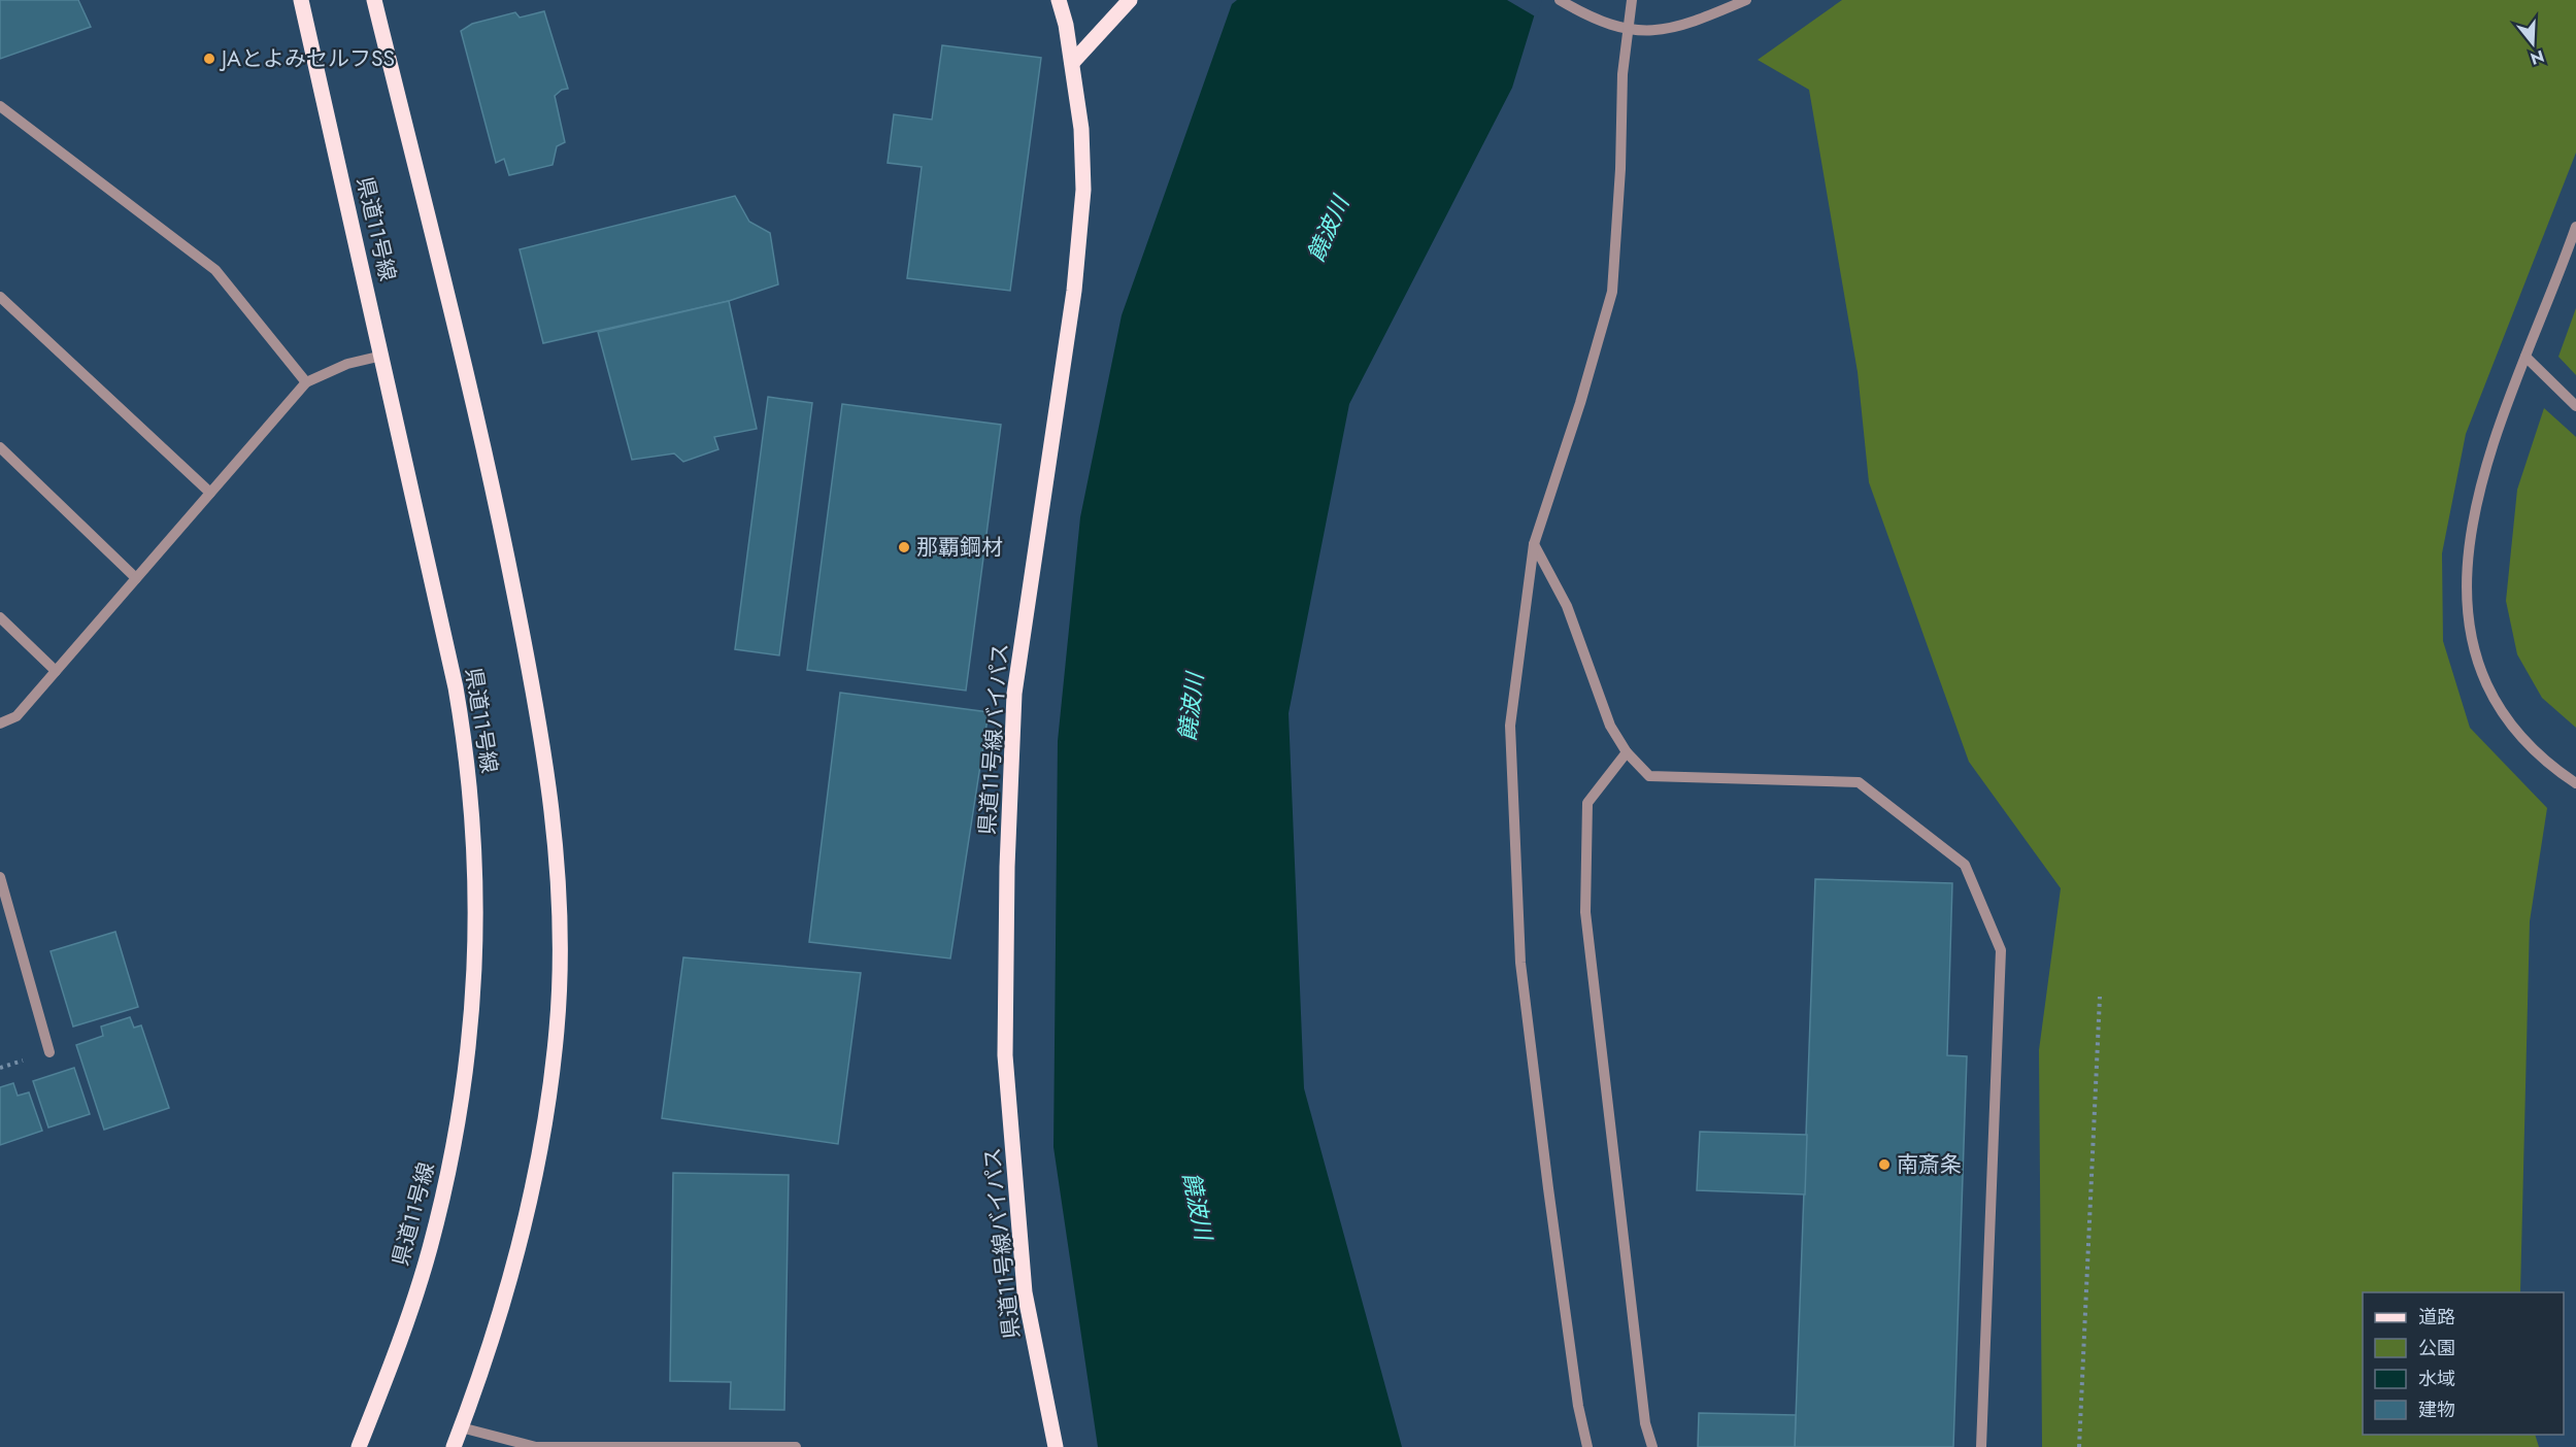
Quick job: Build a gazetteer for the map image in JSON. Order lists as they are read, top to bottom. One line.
{"streets":{"main road":["県道11号線","県道11号線バイパス"]},"water":["饒波川"],"places":["JAとよみセルフSS","那覇鋼材","南斎条"],"legend":["道路","公園","水域","建物"],"north":"bottom"}
